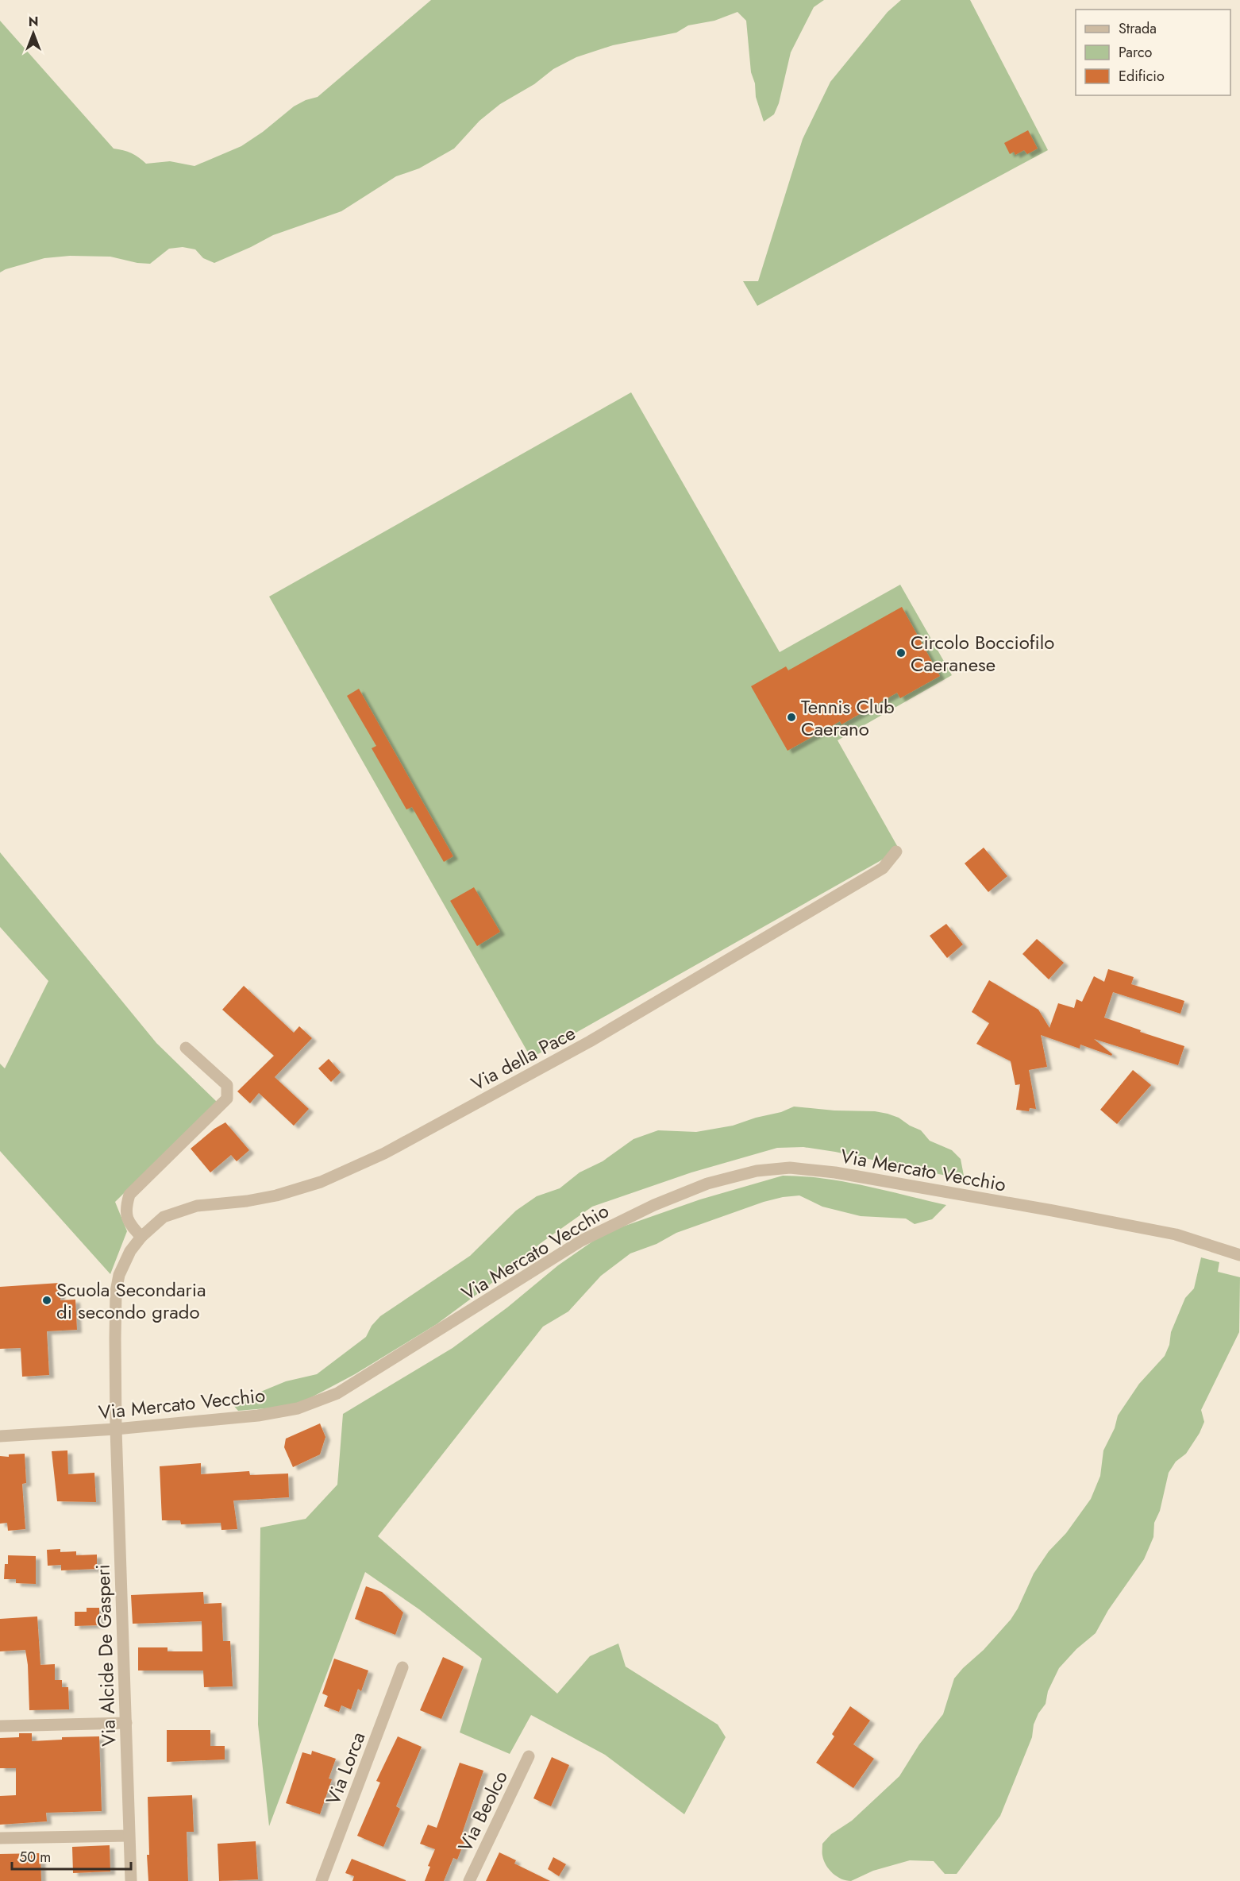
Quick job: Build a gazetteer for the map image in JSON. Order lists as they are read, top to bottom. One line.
{"streets":{"street":["Via della Pace","Via Mercato Vecchio","Via Alcide De Gasperi","Via Lorca","Via Beolco"]},"crossings":[["Via della Pace","Via Mercato Vecchio"],["Via della Pace","Via Alcide De Gasperi"],["Via Mercato Vecchio","Via Alcide De Gasperi"]],"places":["Circolo Bocciofilo Caeranese","Tennis Club Caerano","Scuola Secondaria di secondo grado"],"legend":["Strada","Parco","Edificio"],"scale_bar":"50 m","north":"top"}
